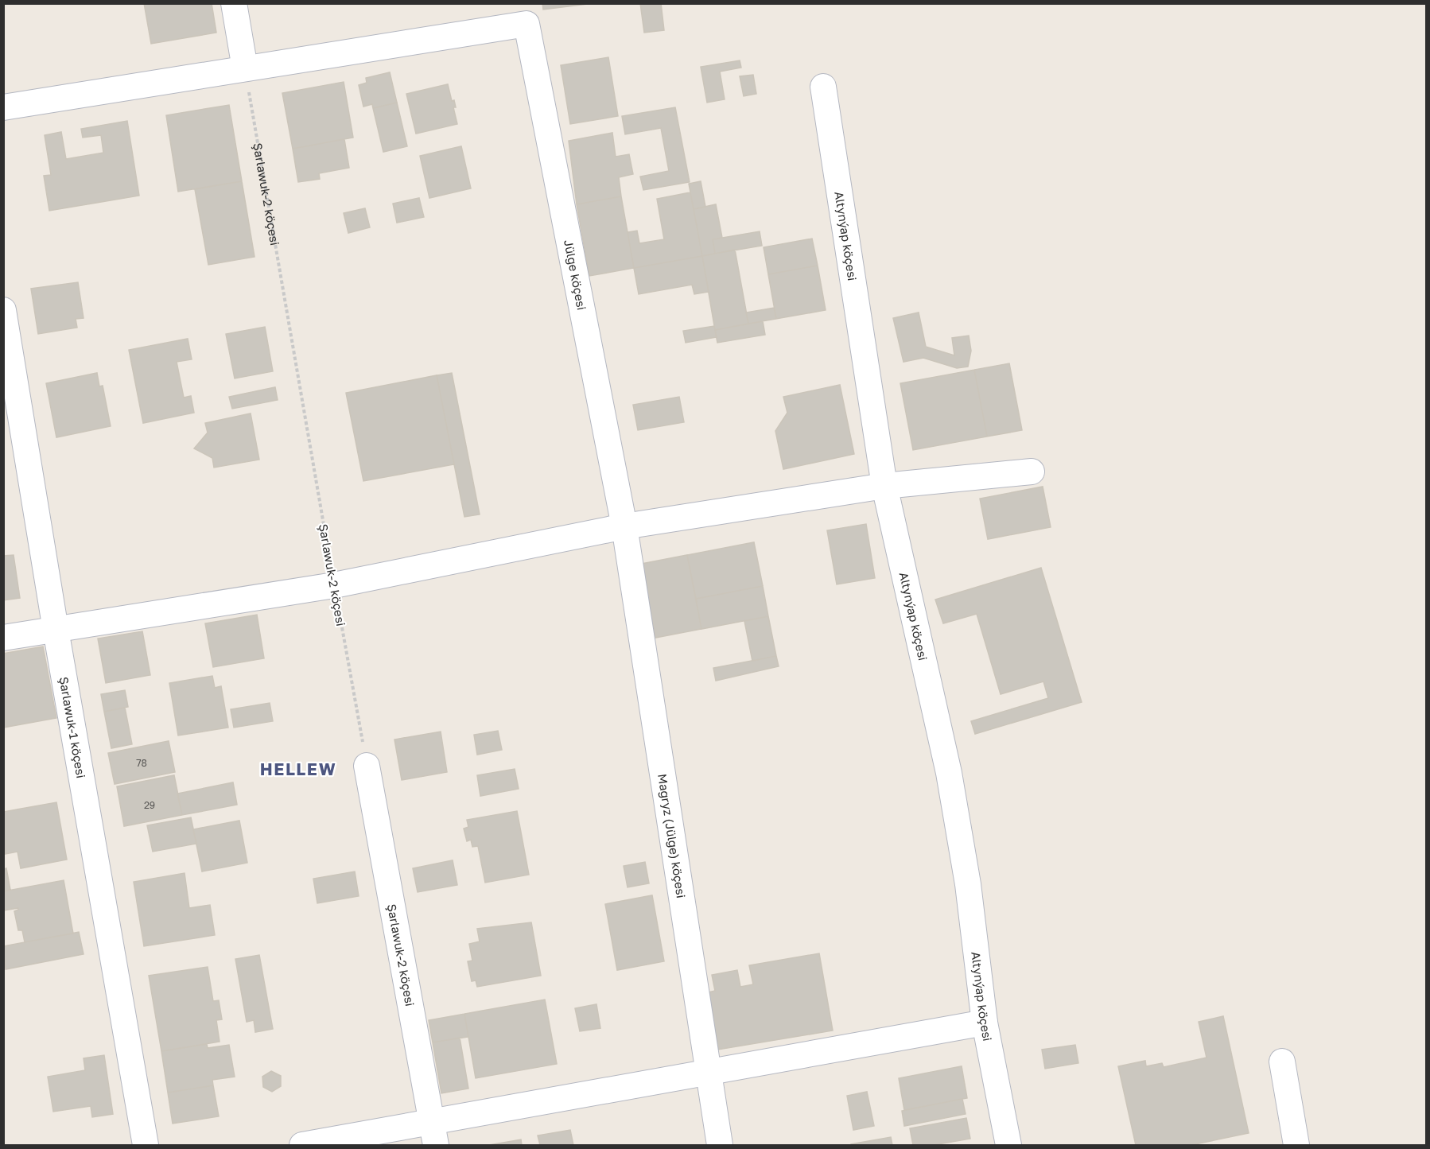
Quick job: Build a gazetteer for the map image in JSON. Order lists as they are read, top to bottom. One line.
{"streets":{"street":["Şarlawuk-2 köçesi","Altynýap köçesi","Jülge köçesi","Şarlawuk-1 köçesi","Magryz (Jülge) köçesi"]},"crossings":[["Şarlawuk-2 köçesi","Jülge köçesi"],["Jülge köçesi","Magryz (Jülge) köçesi"]],"districts":["HELLEW"],"house_numbers":["78","29"]}
